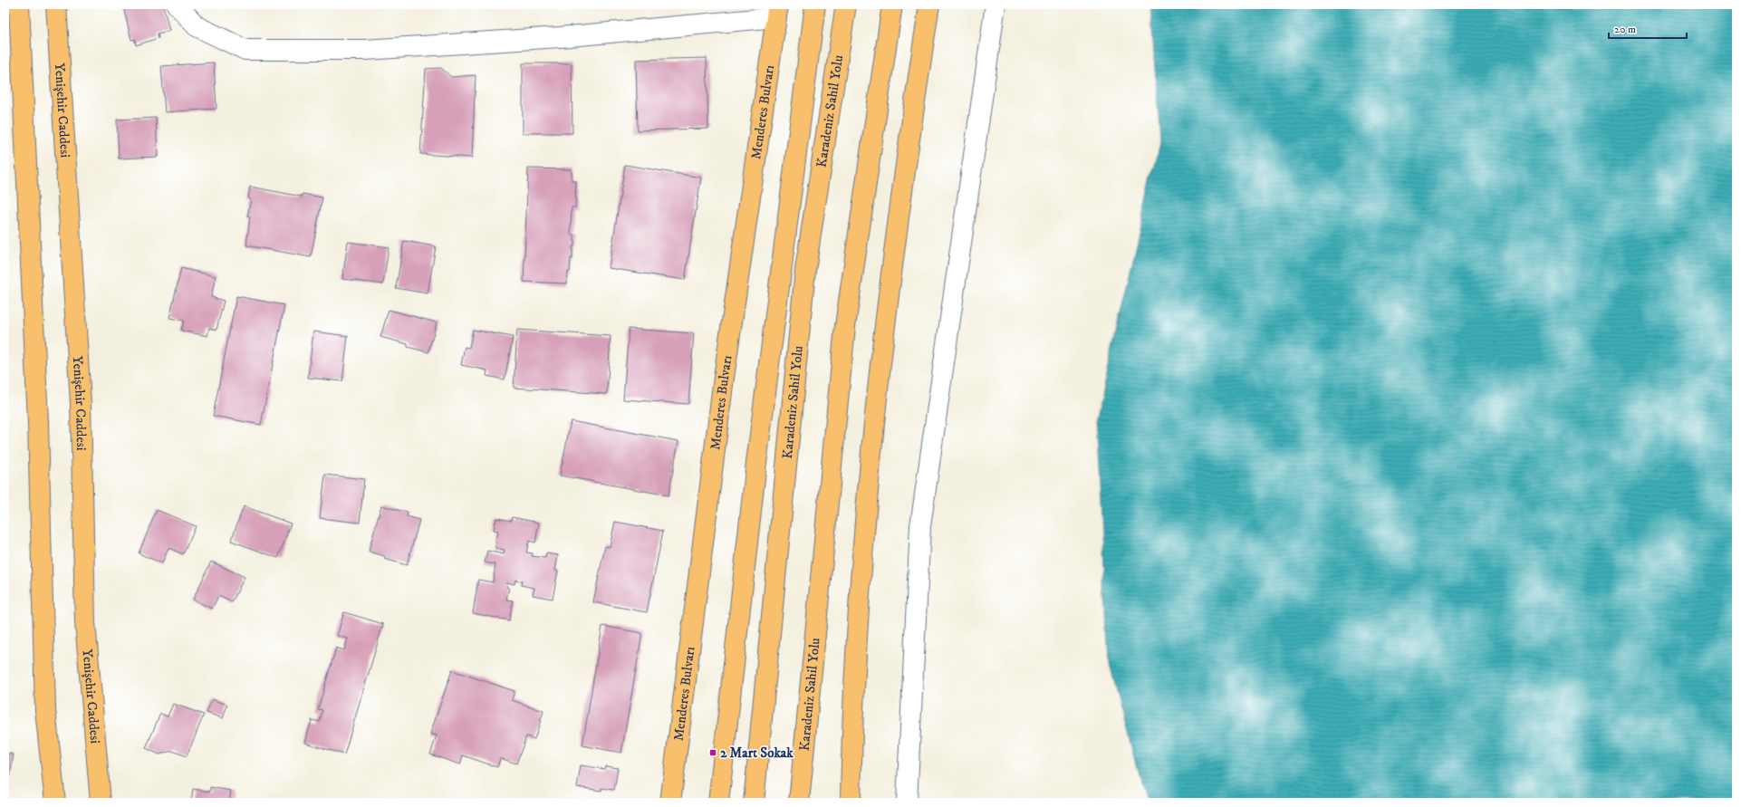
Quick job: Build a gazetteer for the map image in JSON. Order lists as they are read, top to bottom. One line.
{"streets":{"main road":["Yenişehir Caddesi","Karadeniz Sahil Yolu","Menderes Bulvarı"]},"places":{"transit":["2 Mart Sokak"]},"scale_bar":"20 m"}
